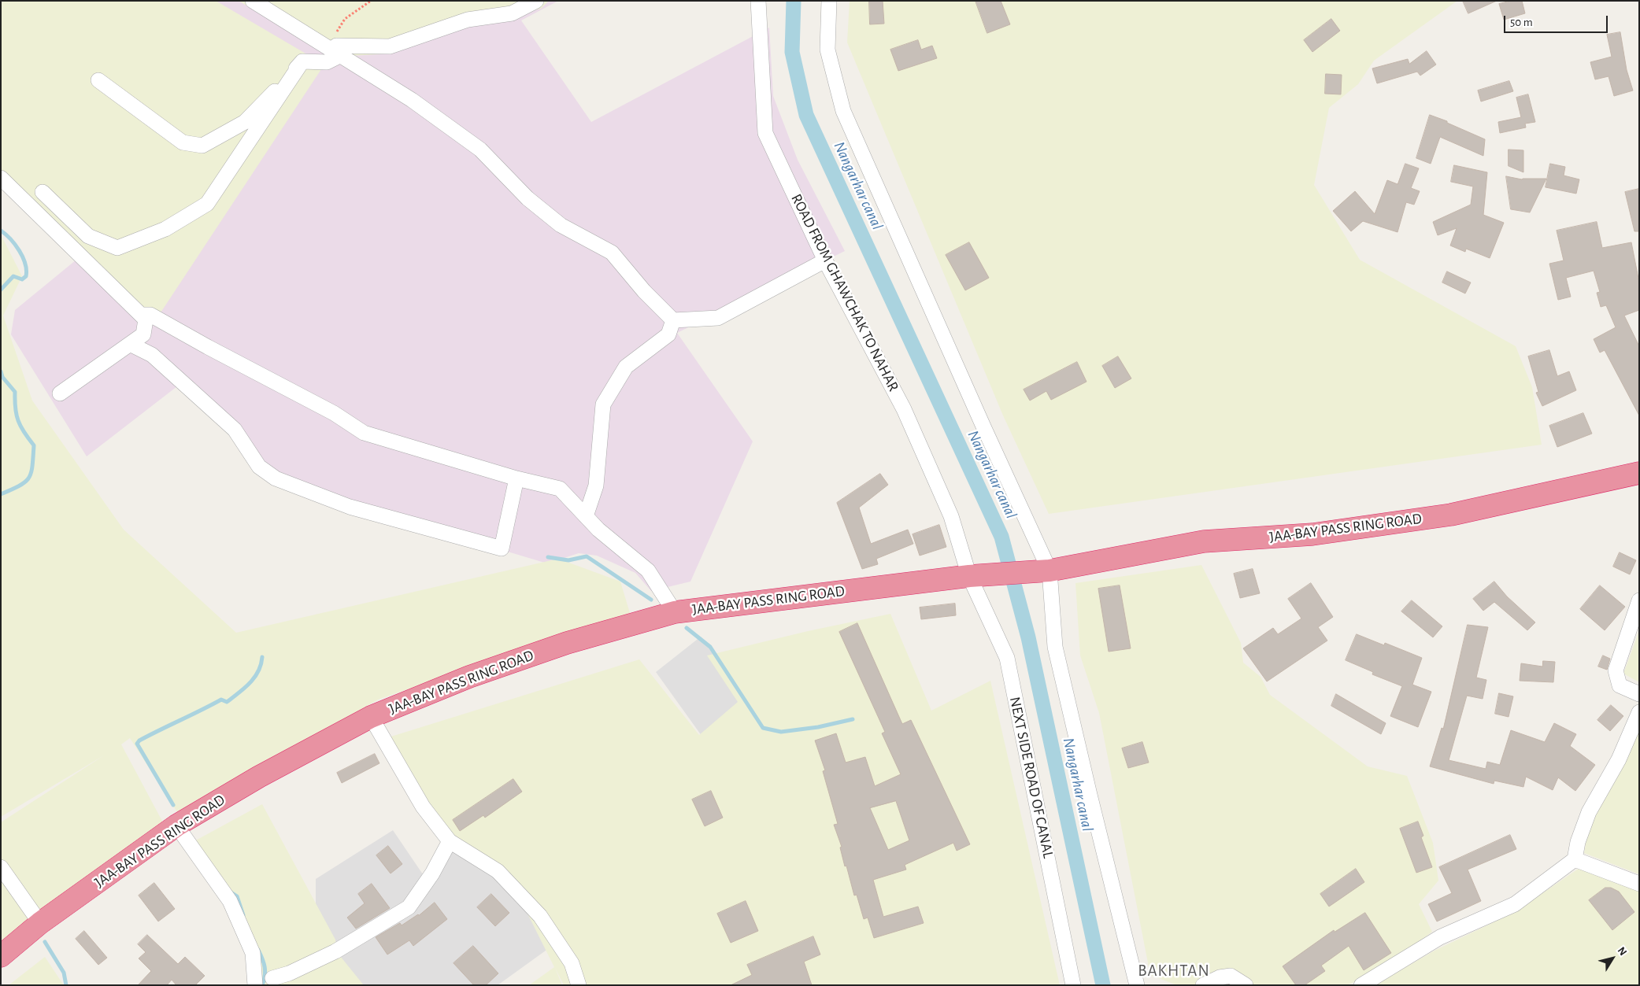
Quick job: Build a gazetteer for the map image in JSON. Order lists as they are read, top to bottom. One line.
{"streets":{"highway":["JAA-BAY PASS RING ROAD"],"street":["ROAD FROM GHAWCHAK TO NAHAR","NEXT SIDE ROAD OF CANAL"]},"crossings":[["ROAD FROM GHAWCHAK TO NAHAR","JAA-BAY PASS RING ROAD"],["ROAD FROM GHAWCHAK TO NAHAR","NEXT SIDE ROAD OF CANAL"],["JAA-BAY PASS RING ROAD","NEXT SIDE ROAD OF CANAL"]],"districts":["BAKHTAN"],"water":["Nangarhar canal"],"scale_bar":"50 m","north":"top right"}
